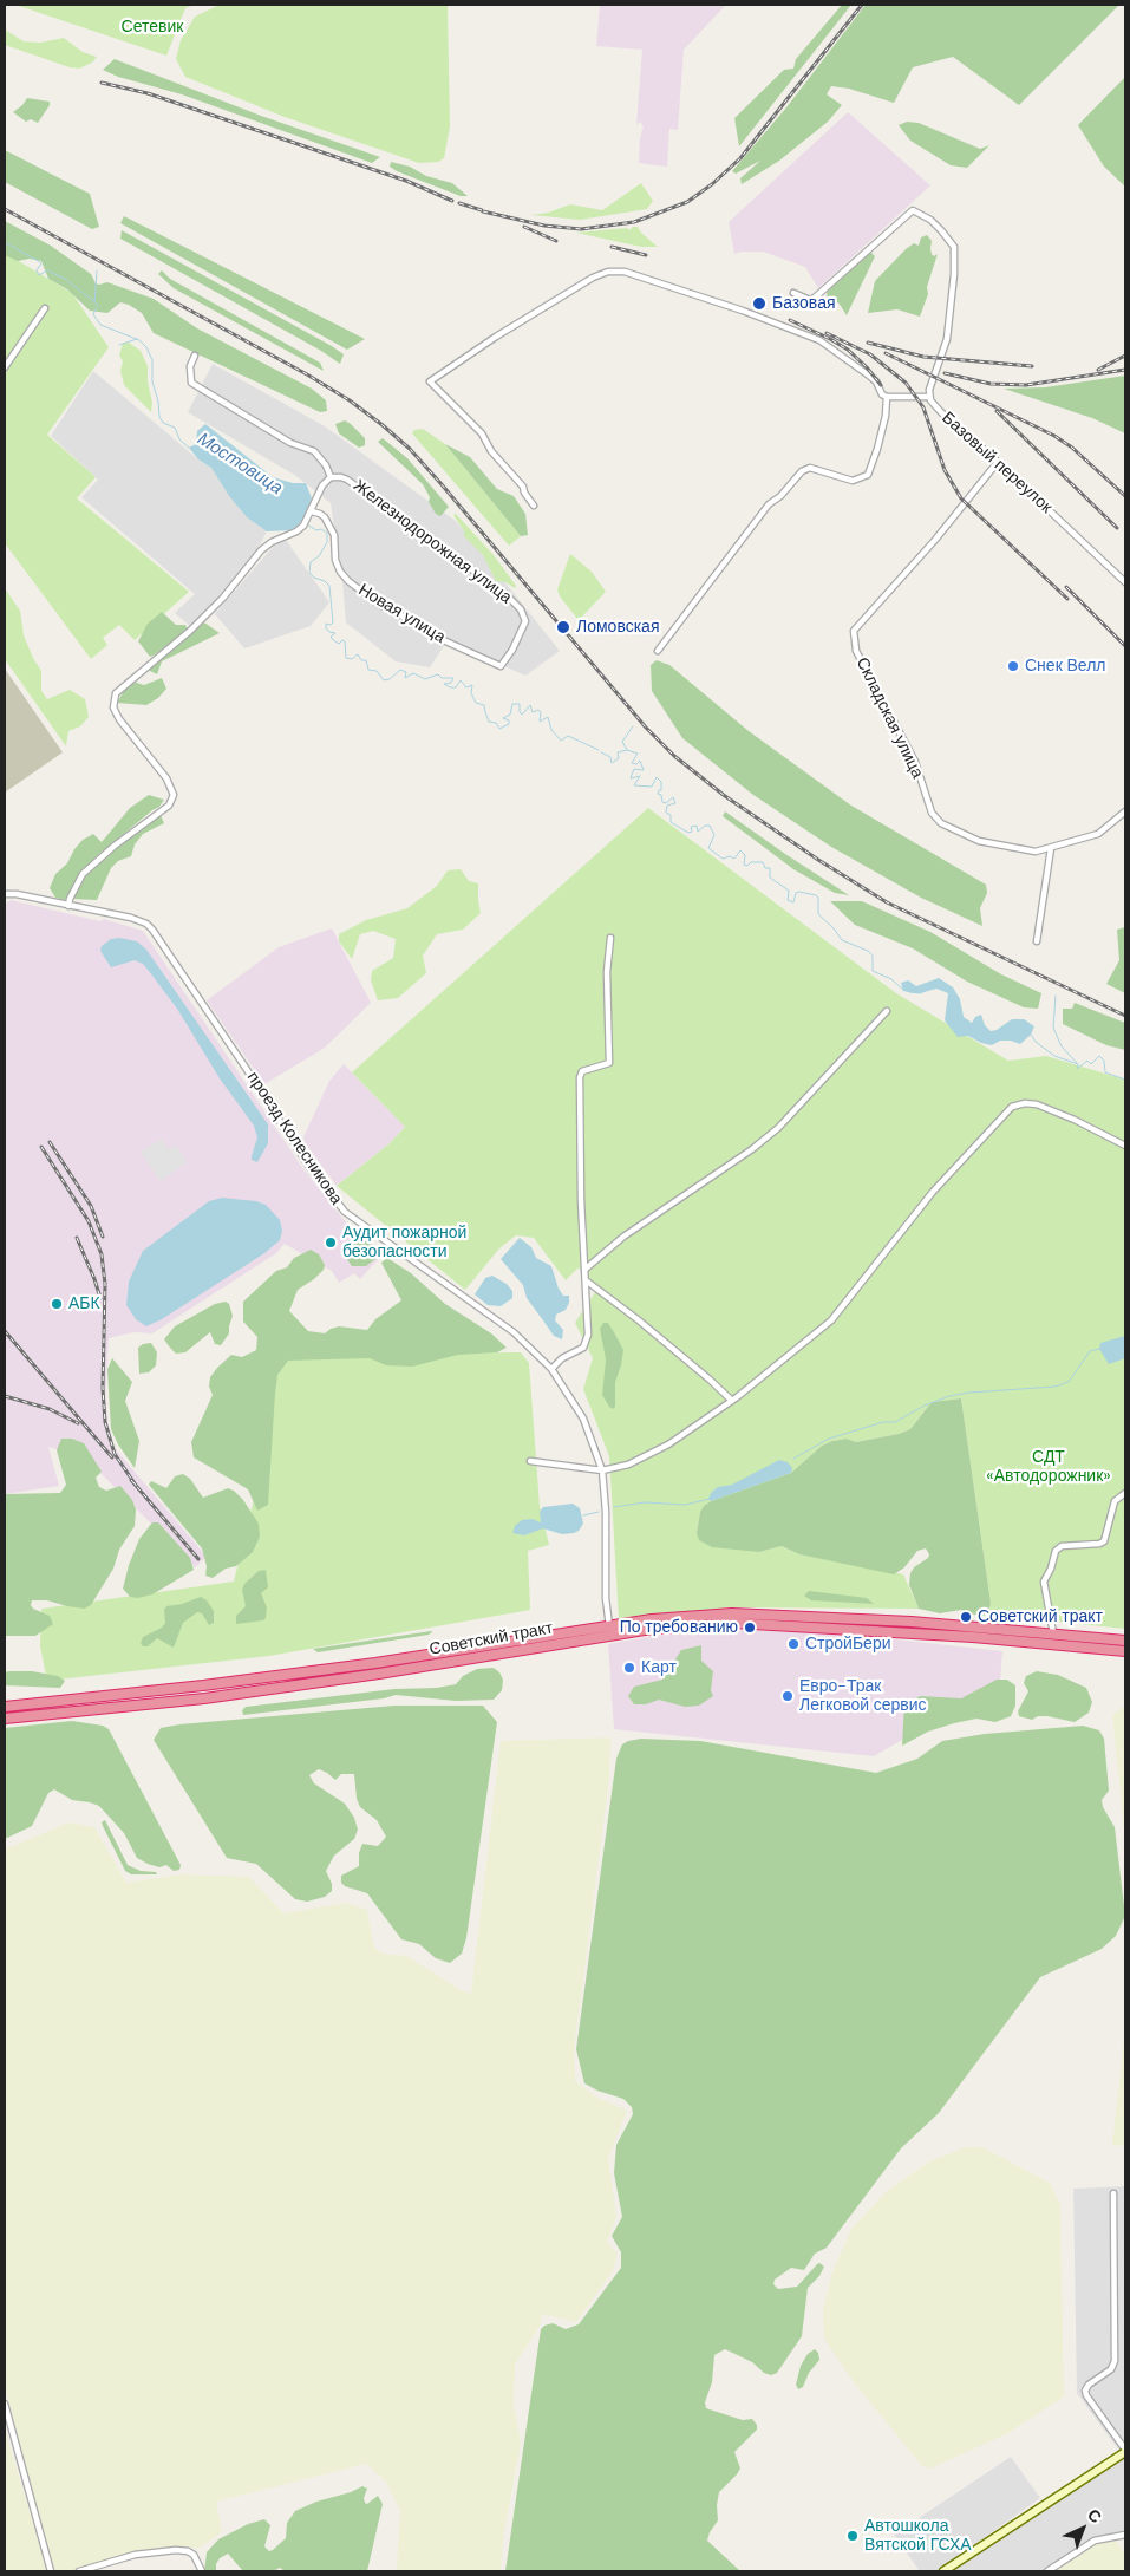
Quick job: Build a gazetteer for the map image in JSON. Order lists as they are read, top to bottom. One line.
{"streets":{"highway":["Советский тракт"],"street":["Базовый переулок","Железнодорожная улица","Новая улица","Складская улица","проезд Колесникова"]},"crossings":[["Базовый переулок","Складская улица"],["Железнодорожная улица","Новая улица"],["проезд Колесникова","Советский тракт"]],"water":["Мостовица"],"parks":["Сетевик","СДТ «Автодорожник»"],"places":["Базовая","Ломовская","Снек Велл","Аудит пожарной безопасности","АБК","Советский тракт","По требованию","СтройБери","Карт","Евро-Трак Легковой сервис","Автошкола Вятской ГСХА"],"north":"top right"}
